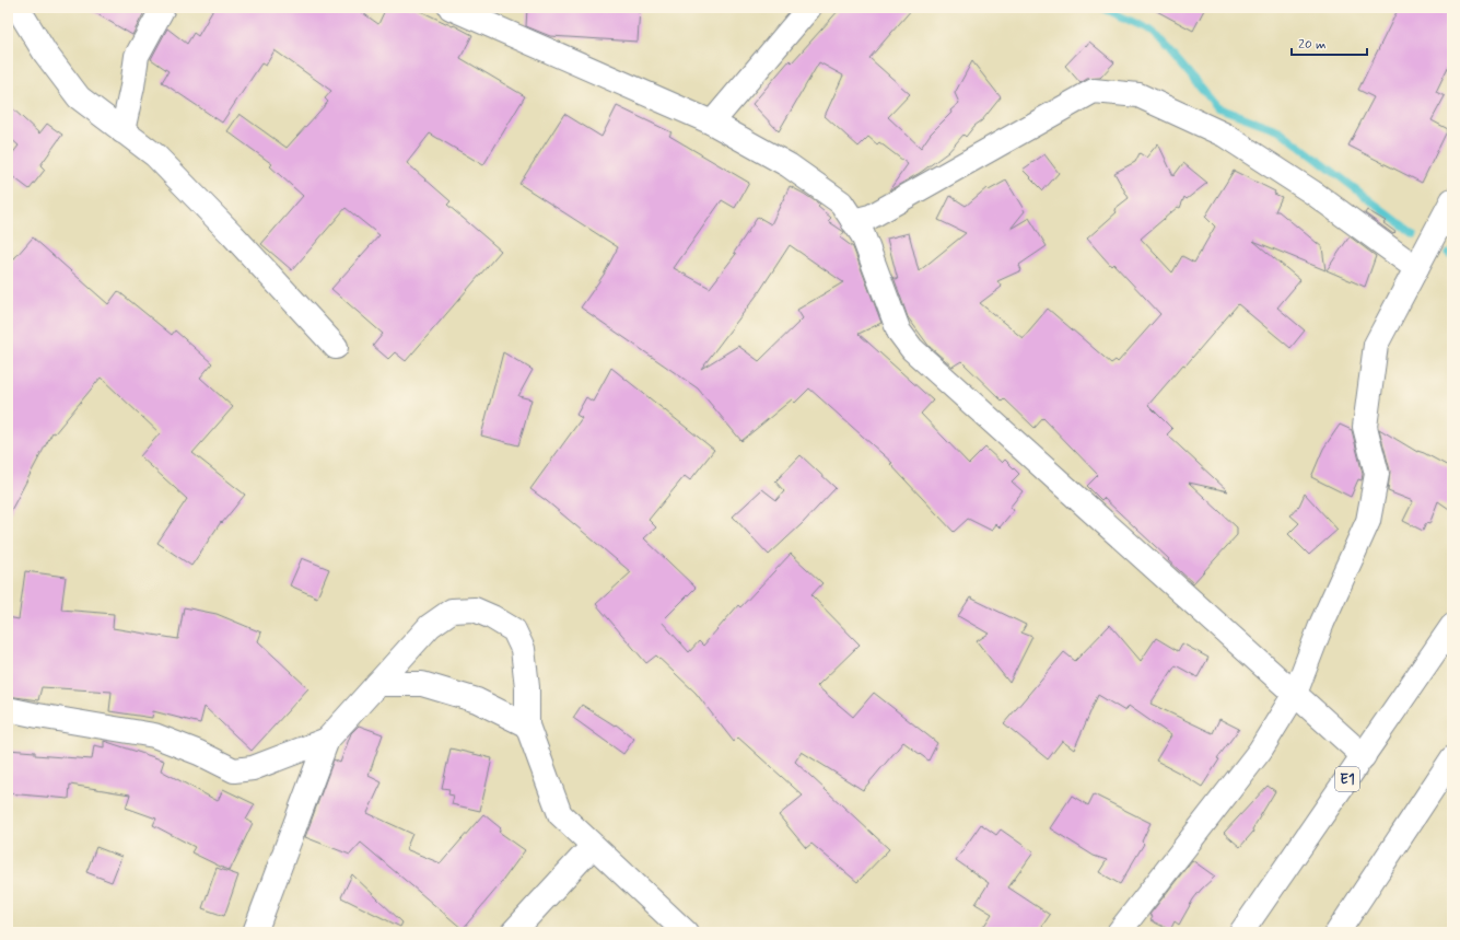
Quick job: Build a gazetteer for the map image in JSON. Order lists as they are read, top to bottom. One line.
{"streets":{"main road":["E1"]},"scale_bar":"20 m"}
